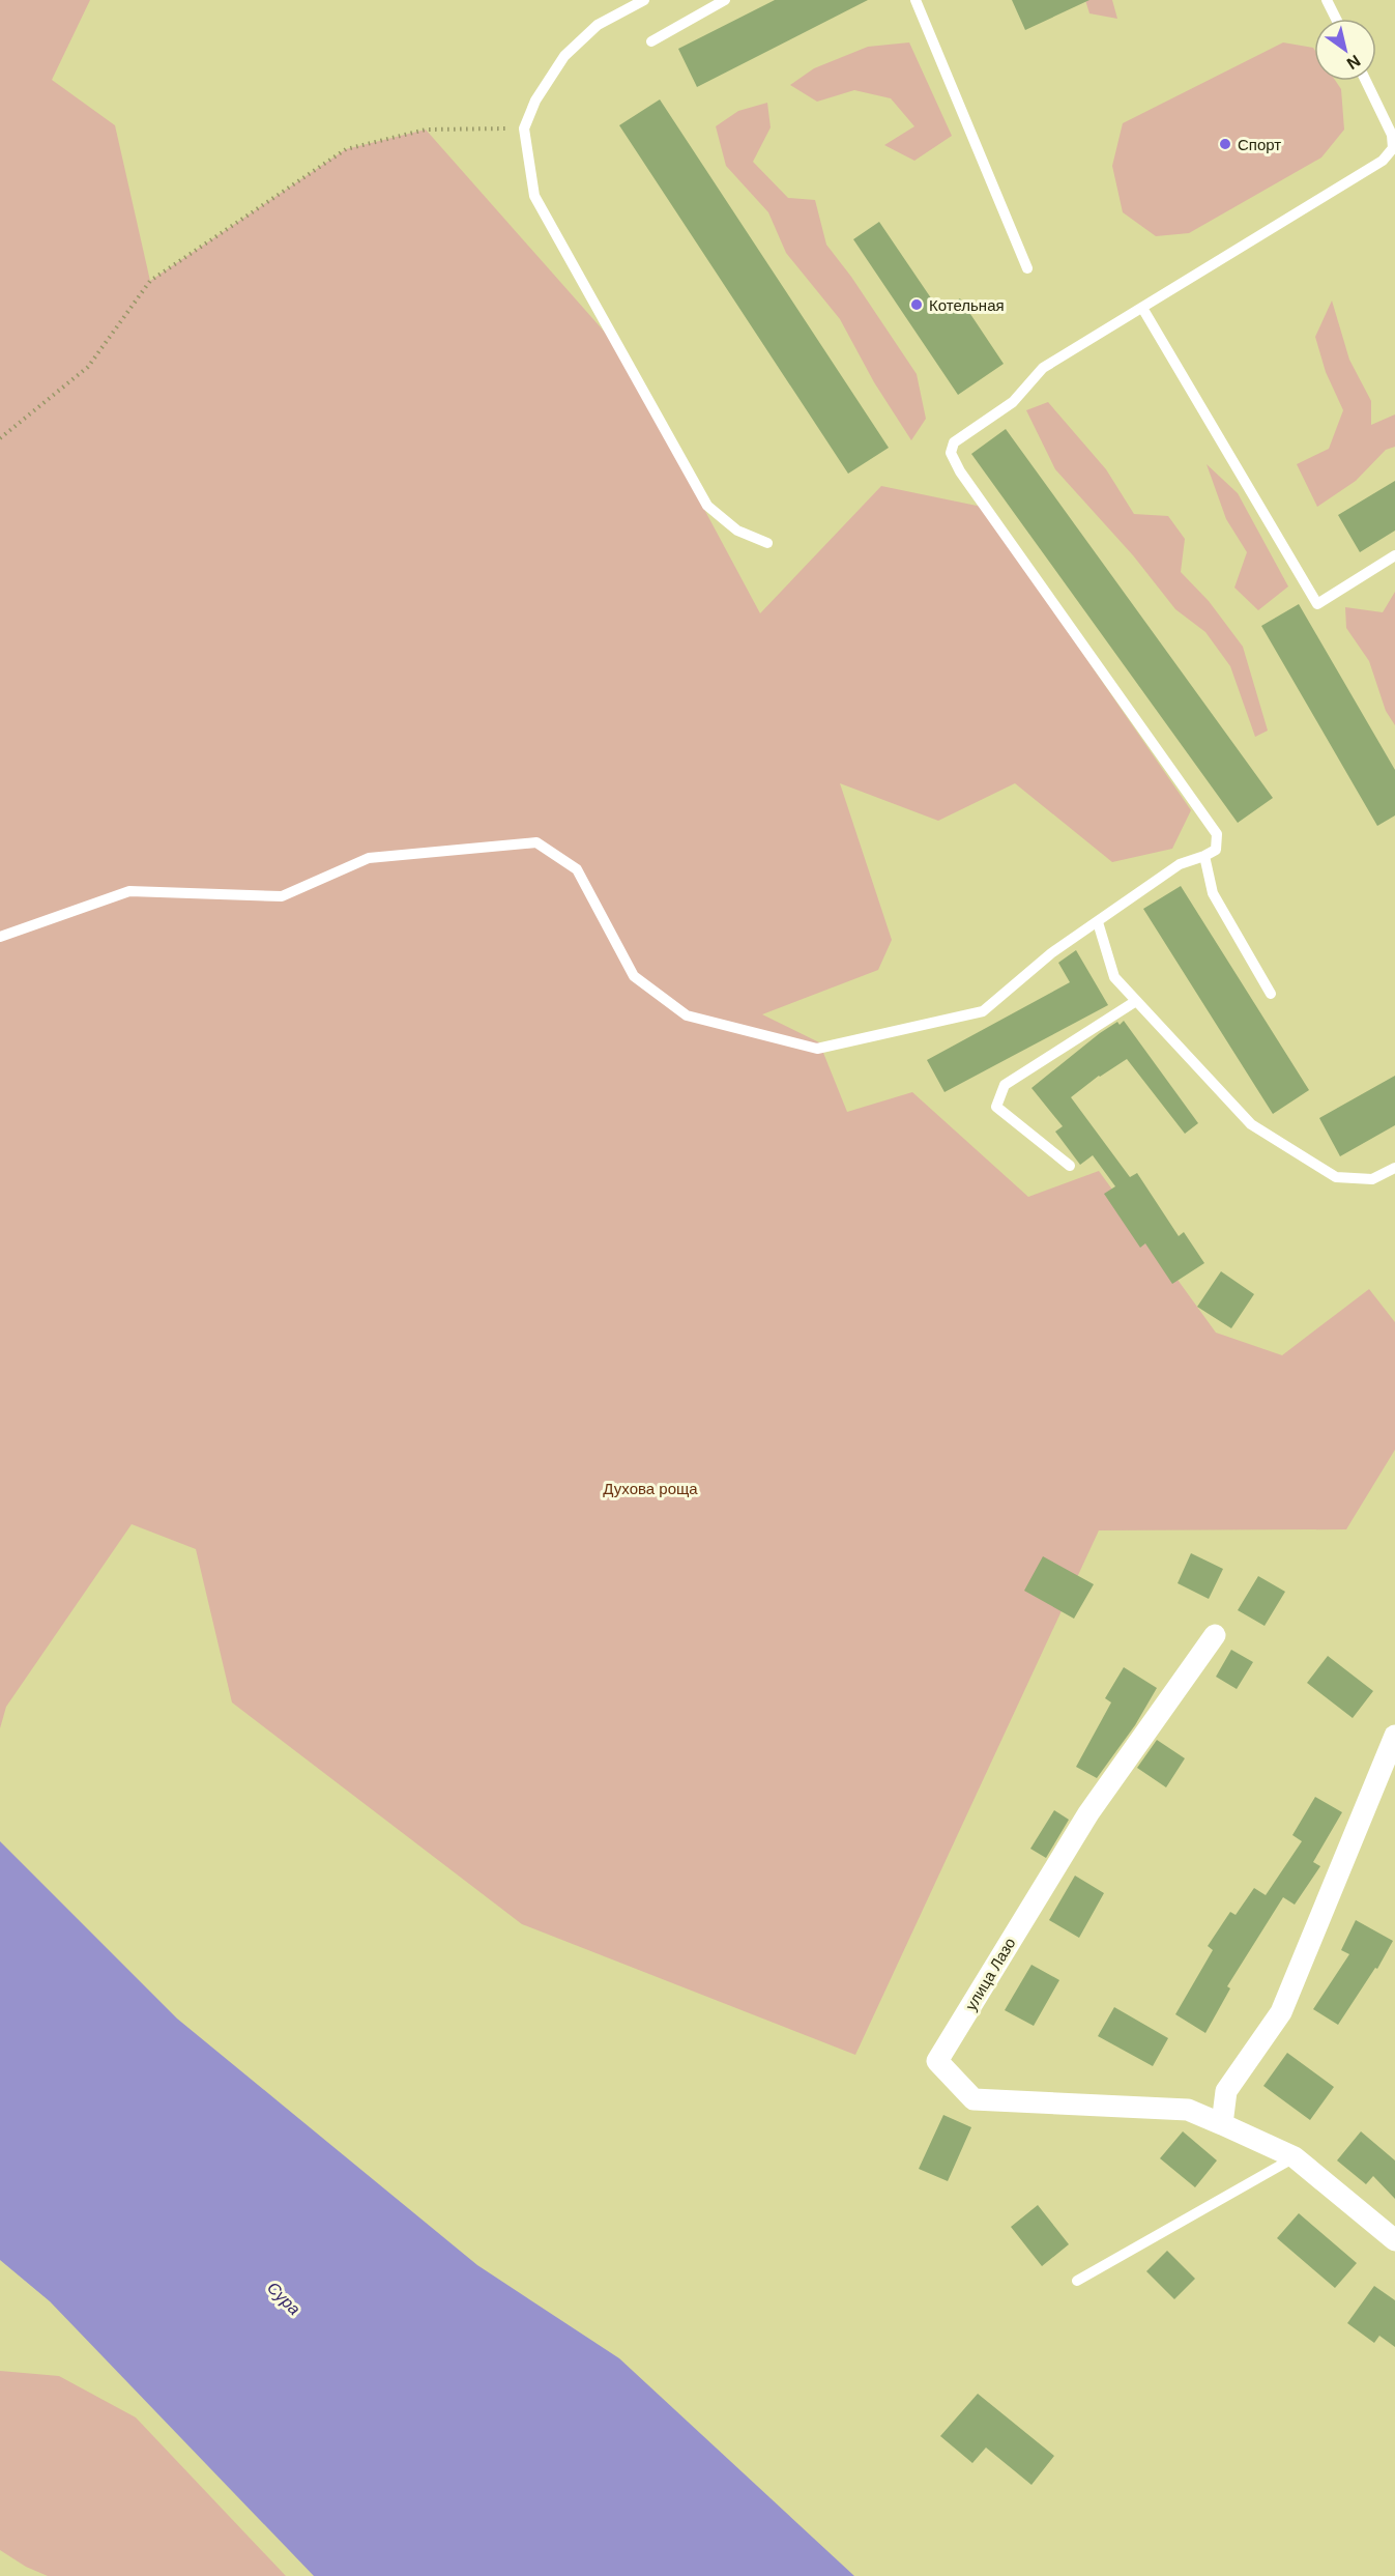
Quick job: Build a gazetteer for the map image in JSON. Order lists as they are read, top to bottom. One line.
{"streets":{"street":["улица Лазо"]},"water":["Сура"],"parks":["Духова роща"],"places":["Спорт","Котельная"],"north":"bottom right"}
